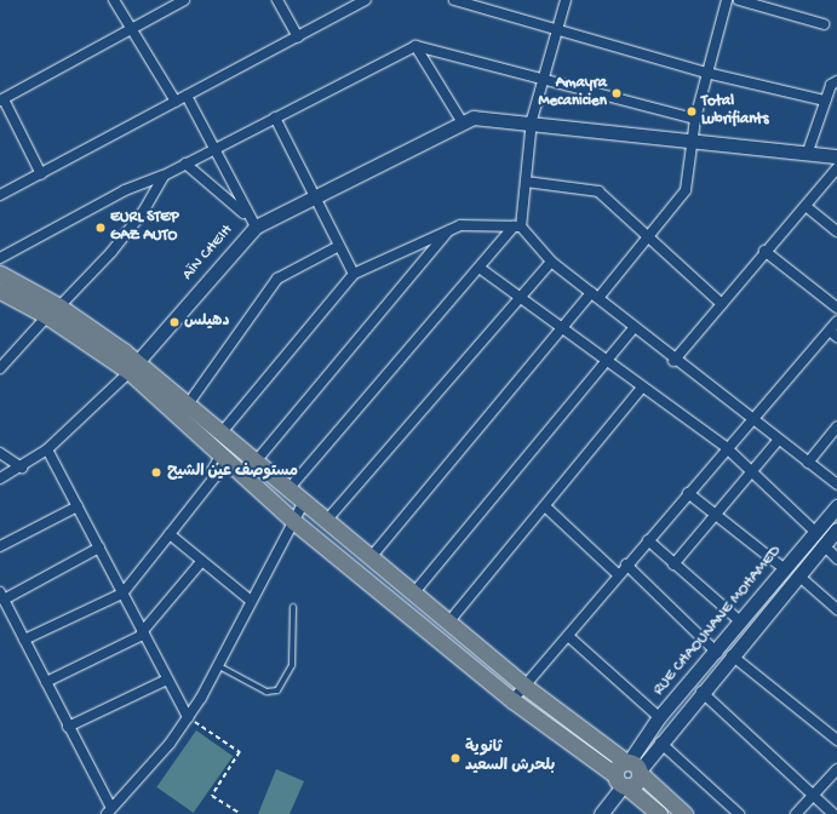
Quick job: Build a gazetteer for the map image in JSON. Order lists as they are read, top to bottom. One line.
{"streets":{"street":["AÏN CHEIH","RUE CHAOUNANE MOHAMED"]},"places":["Amayra Mecanicien","Total Lubrifiants","EURL STEP GAZ AUTO","دهيلس","مستوصف عين الشيح","ثانوية بلحرش السعيد"]}
